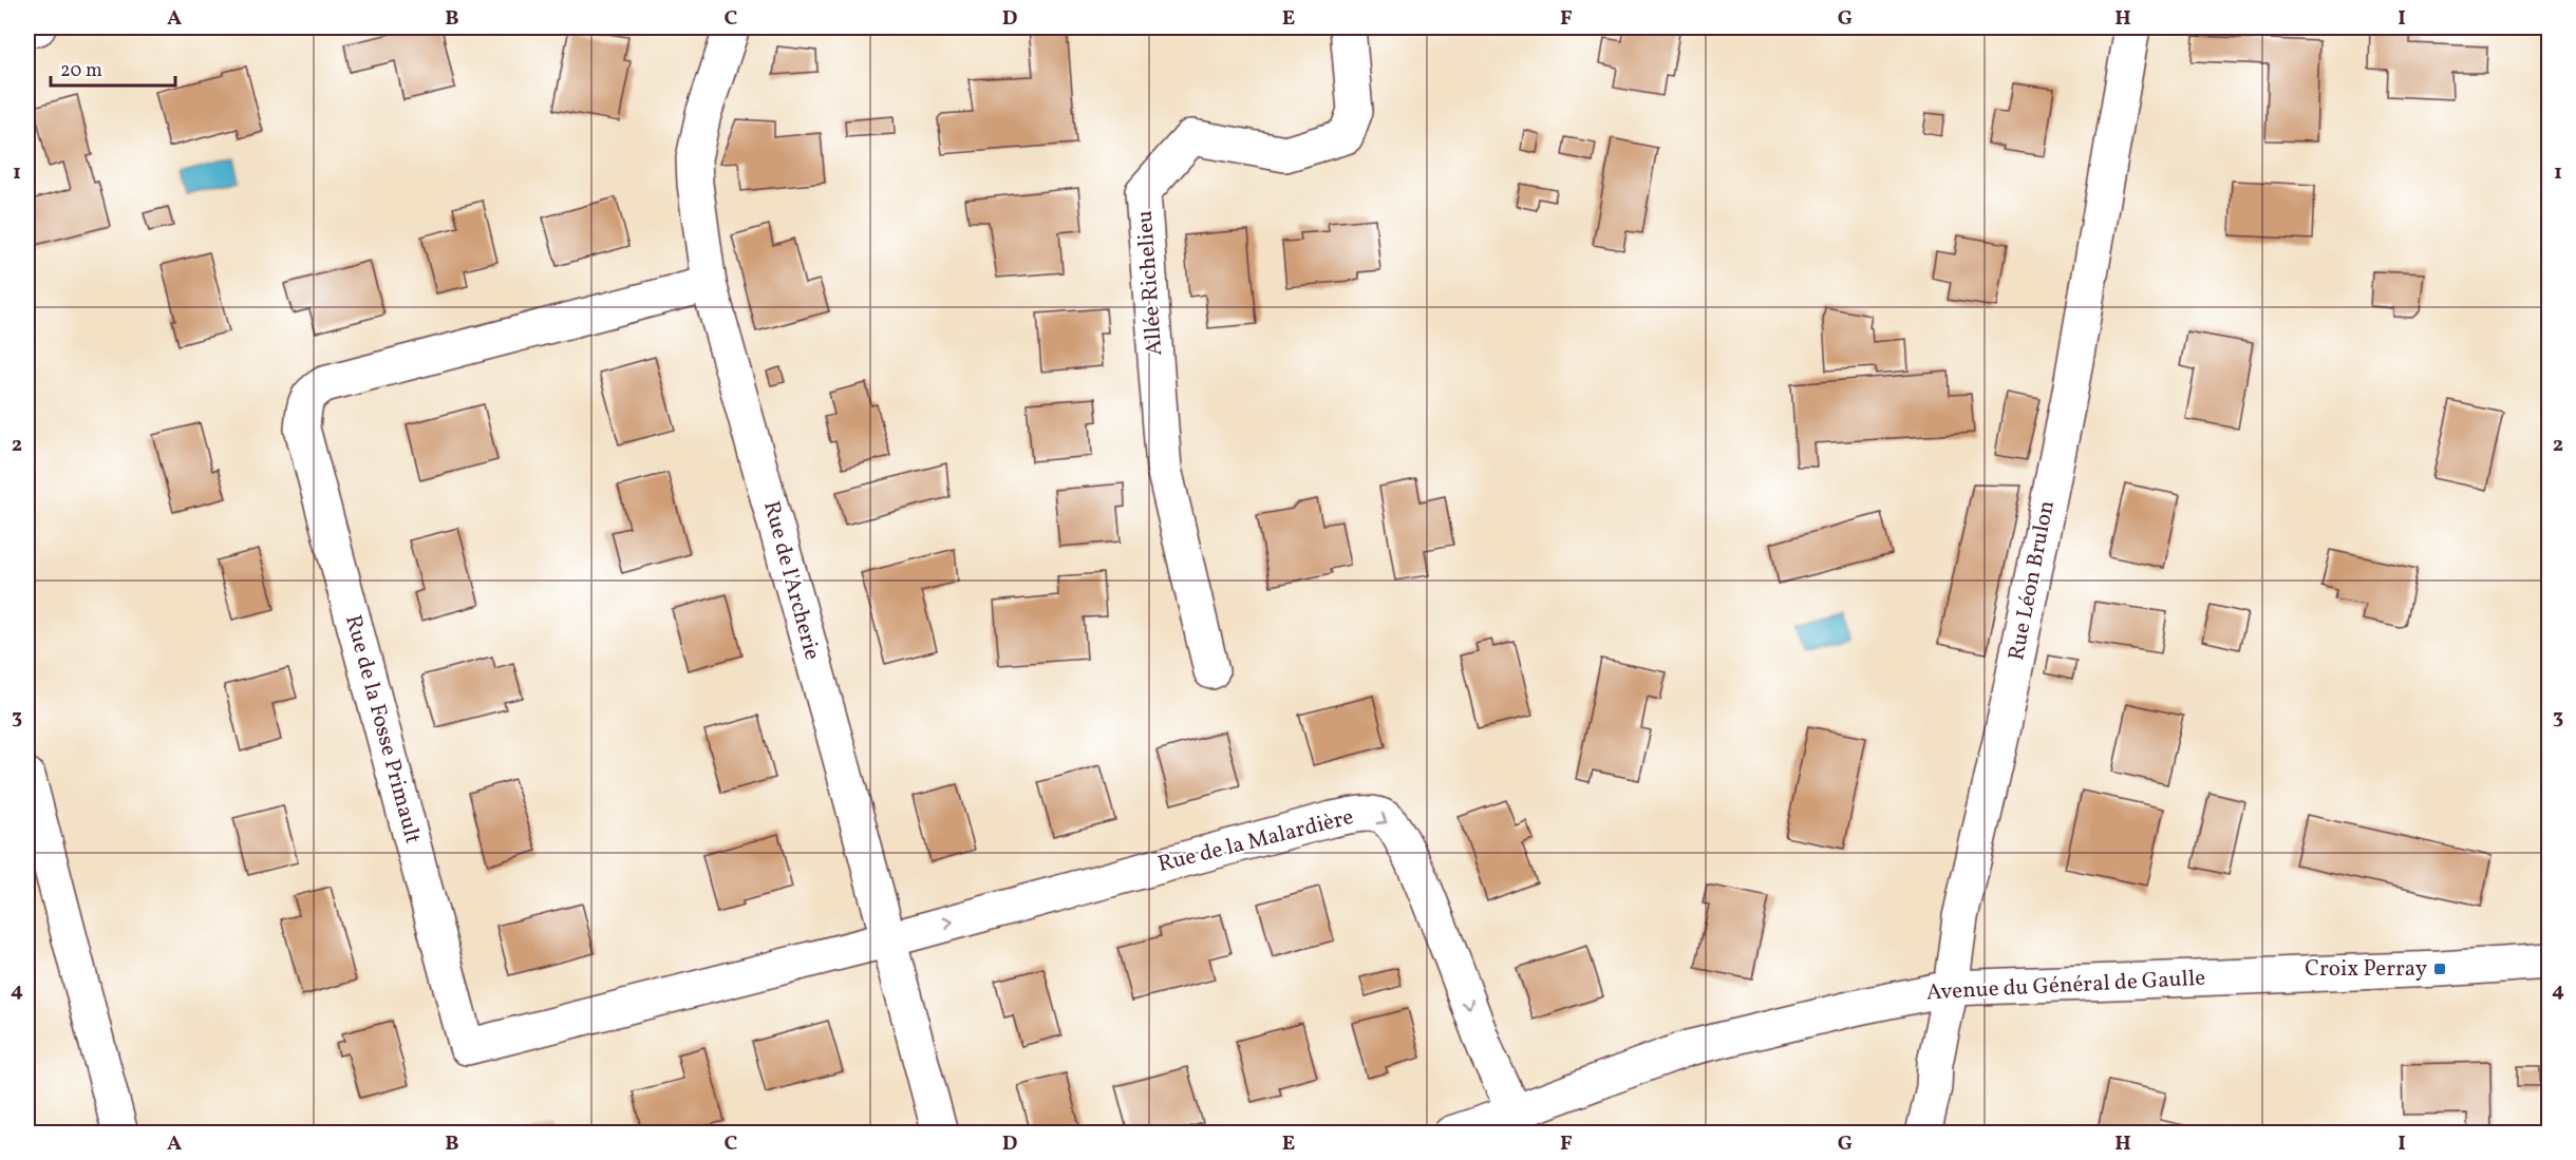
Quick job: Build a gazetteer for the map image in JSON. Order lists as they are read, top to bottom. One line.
{"streets":{"street":["Allée Richelieu","Rue de l'Archerie","Rue Léon Brulon","Rue de la Fosse Primault","Rue de la Malardière","Avenue du Général de Gaulle"]},"crossings":[["Rue de l'Archerie","Rue de la Fosse Primault"],["Rue de l'Archerie","Rue de la Malardière"],["Rue Léon Brulon","Avenue du Général de Gaulle"],["Rue de la Fosse Primault","Rue de la Malardière"],["Rue de la Malardière","Avenue du Général de Gaulle"]],"places":{"transit":["Croix Perray"]},"scale_bar":"20 m","grid":{"columns":["A","B","C","D","E","F","G","H","I"],"rows":["1","2","3","4"]}}
